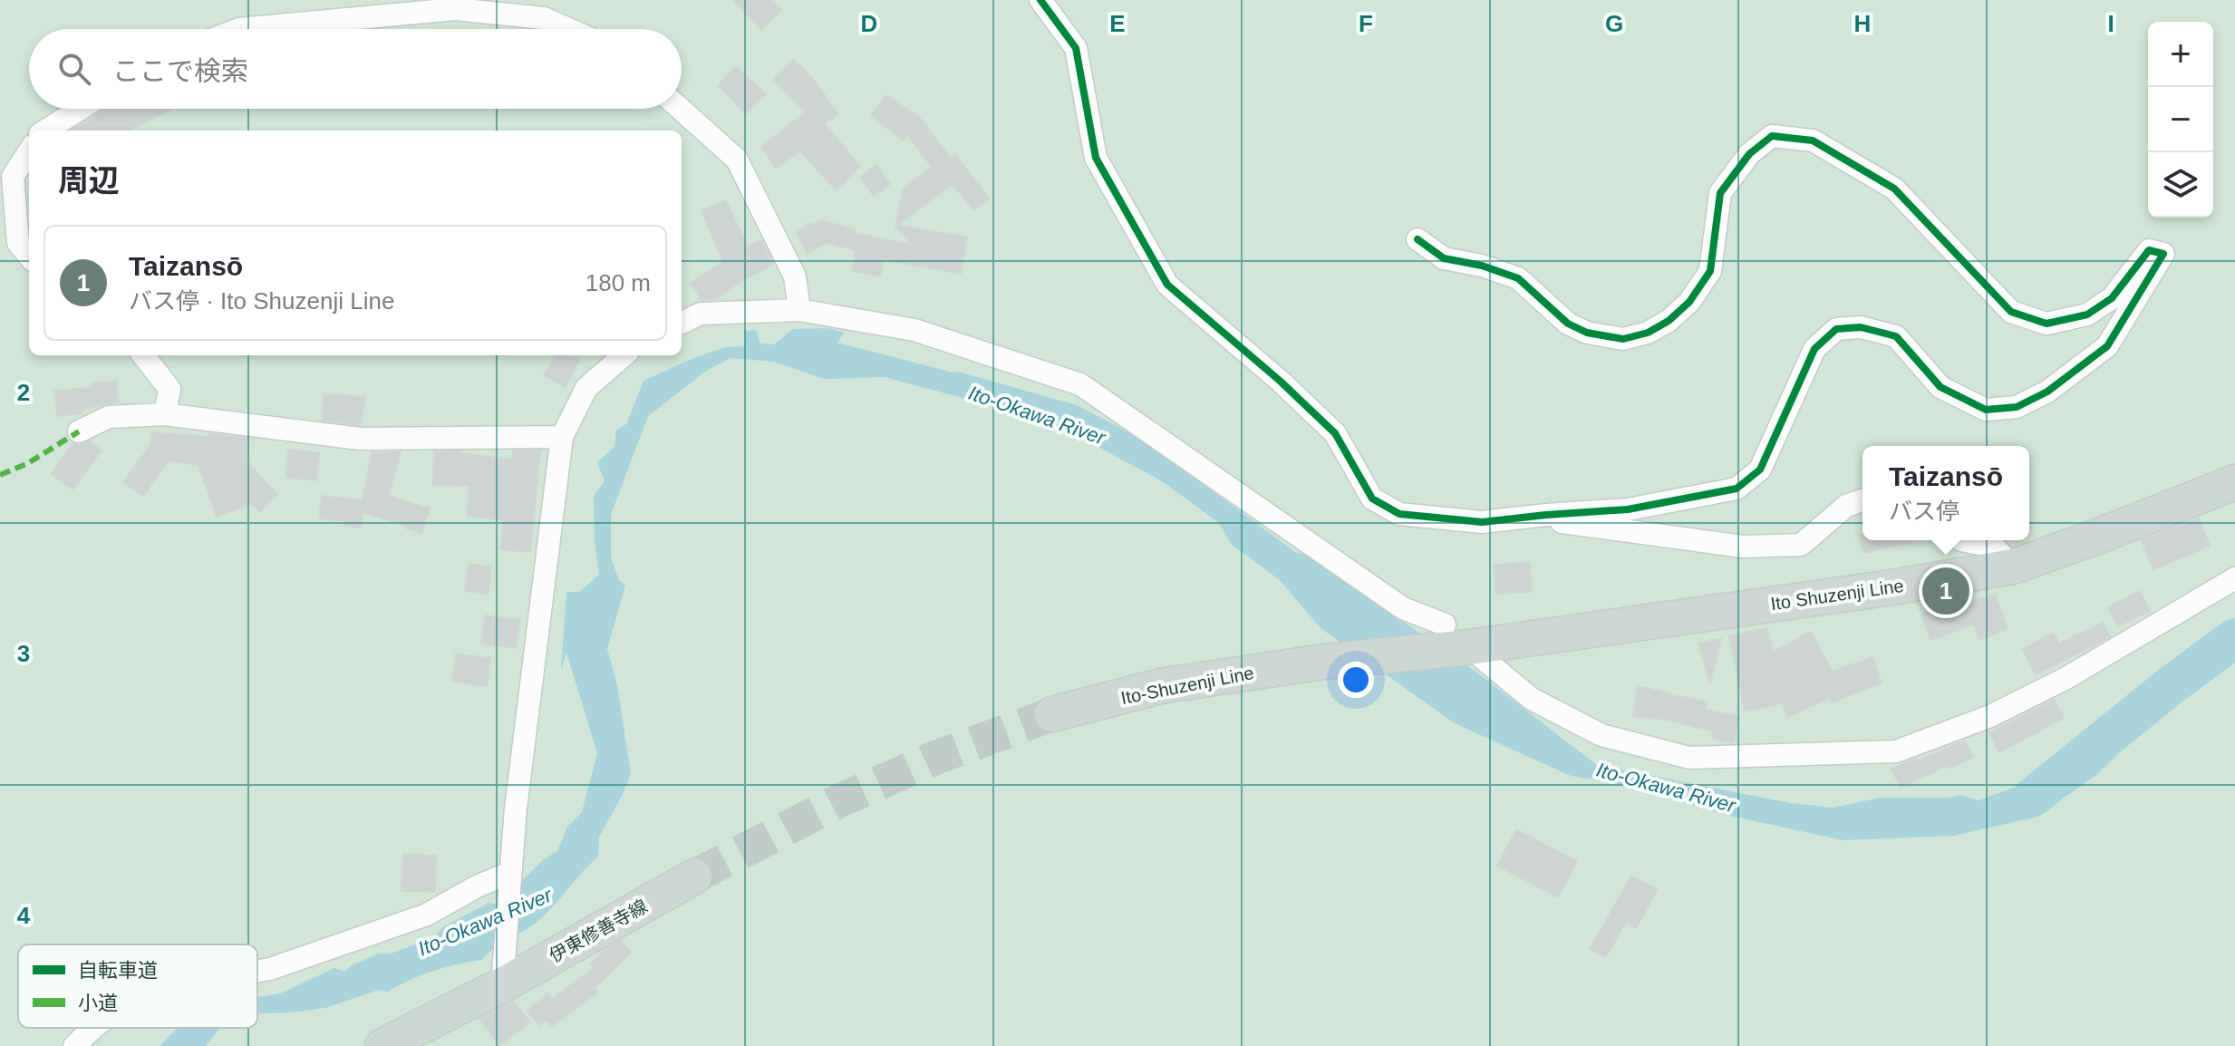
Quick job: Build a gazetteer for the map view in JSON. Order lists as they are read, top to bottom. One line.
{"streets":{"main road":["Ito Shuzenji Line","Ito-Shuzenji Line","伊東修善寺線"]},"crossings":[["Ito Shuzenji Line","Ito-Shuzenji Line"]],"water":["Ito-Okawa River"],"legend":["自転車道","小道"],"page":{"map_buttons":["+","−"],"search":"ここで検索","heading":"周辺","list":[{"mark":"1","name":"Taizansō","note":"バス停 · Ito Shuzenji Line","value":"180 m"}],"popup":["Taizansō","バス停"],"pins":"1"},"grid":{"columns":["D","E","F","G","H","I"],"rows":["2","3","4"]}}
